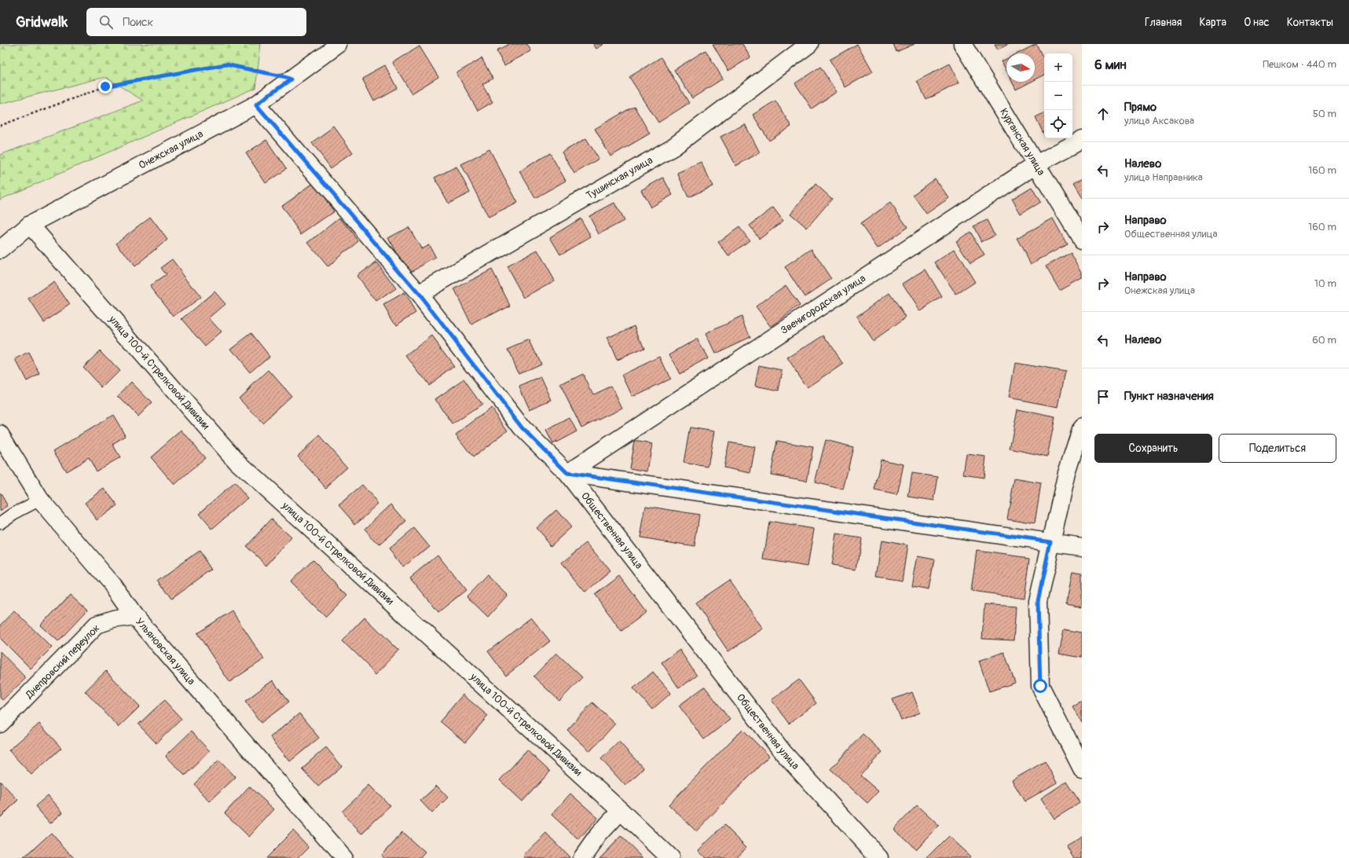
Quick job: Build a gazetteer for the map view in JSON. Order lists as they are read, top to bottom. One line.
{"streets":{"street":["Курганская улица","Онежская улица","Тушинская улица","Звенигородская улица","улица 100-й Стрелковой Дивизии","Общественная улица","Ульяновская улица","Днепровский переулок"]},"crossings":[["Курганская улица","Звенигородская улица"],["Онежская улица","улица 100-й Стрелковой Дивизии"],["Онежская улица","Общественная улица"],["Тушинская улица","Общественная улица"],["Звенигородская улица","Общественная улица"],["Ульяновская улица","Днепровский переулок"]],"north":"right","page":{"header":"Gridwalk","search":"Поиск","nav":["Главная","Карта","О нас","Контакты"],"heading":["6 мин","Пешком · 440 m"],"map_buttons":["+","−"],"list":[["Прямо","улица Аксакова","50 m"],["Налево","улица Направника","160 m"],["Направо","Общественная улица","160 m"],["Направо","Онежская улица","10 m"],["Налево","60 m"],"Пункт назначения"],"buttons":["Сохранить","Поделиться"]}}
